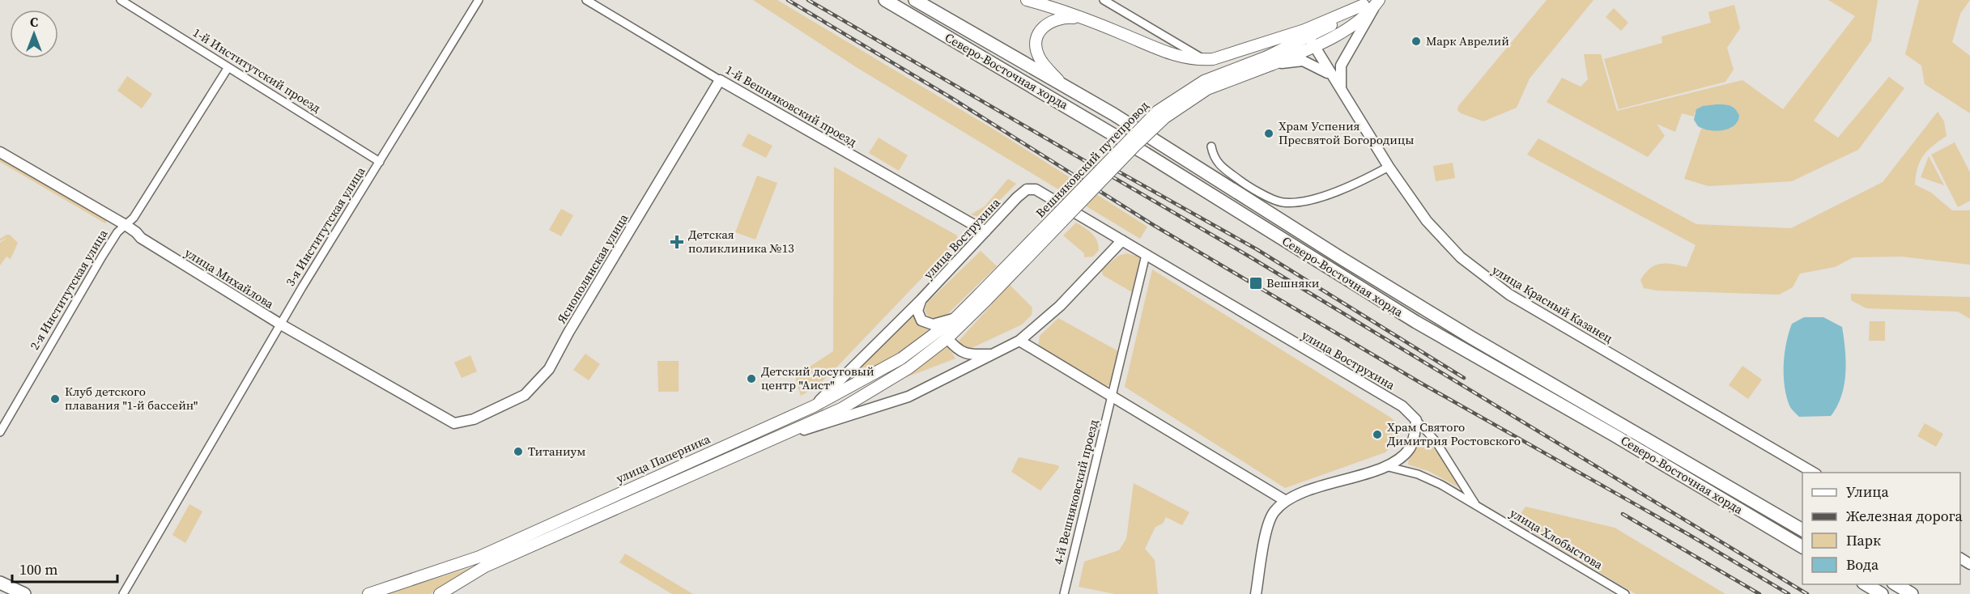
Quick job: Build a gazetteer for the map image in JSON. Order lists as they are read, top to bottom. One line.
{"streets":{"main road":["Северо-Восточная хорда","Вешняковский путепровод","улица Паперника"],"street":["1-й Институтский проезд","1-й Вешняковский проезд","3-я Институтская улица","улица Вострухина","Яснополянская улица","улица Михайлова","2-я Институтская улица","улица Красный Казанец","4-й Вешняковский проезд","улица Хлобыстова"]},"crossings":[["1-й Институтский проезд","3-я Институтская улица"],["1-й Институтский проезд","2-я Институтская улица"],["1-й Вешняковский проезд","улица Вострухина"],["1-й Вешняковский проезд","Яснополянская улица"],["Вешняковский путепровод","улица Красный Казанец"],["Вешняковский путепровод","улица Паперника"],["3-я Институтская улица","улица Михайлова"],["улица Вострухина","улица Паперника"],["улица Вострухина","4-й Вешняковский проезд"],["улица Вострухина","улица Хлобыстова"],["Яснополянская улица","улица Михайлова"],["улица Михайлова","2-я Институтская улица"]],"places":{"other":["Марк Аврелий","Храм Успения Пресвятой Богородицы","Детский досуговый центр \"Аист\"","Клуб детского плавания \"1-й бассейн\"","Храм Святого Димитрия Ростовского","Титаниум"],"health":["Детская поликлиника №13"],"transit":["Вешняки"]},"legend":["Улица","Железная дорога","Парк","Вода"],"scale_bar":"100 m","north":"top"}
